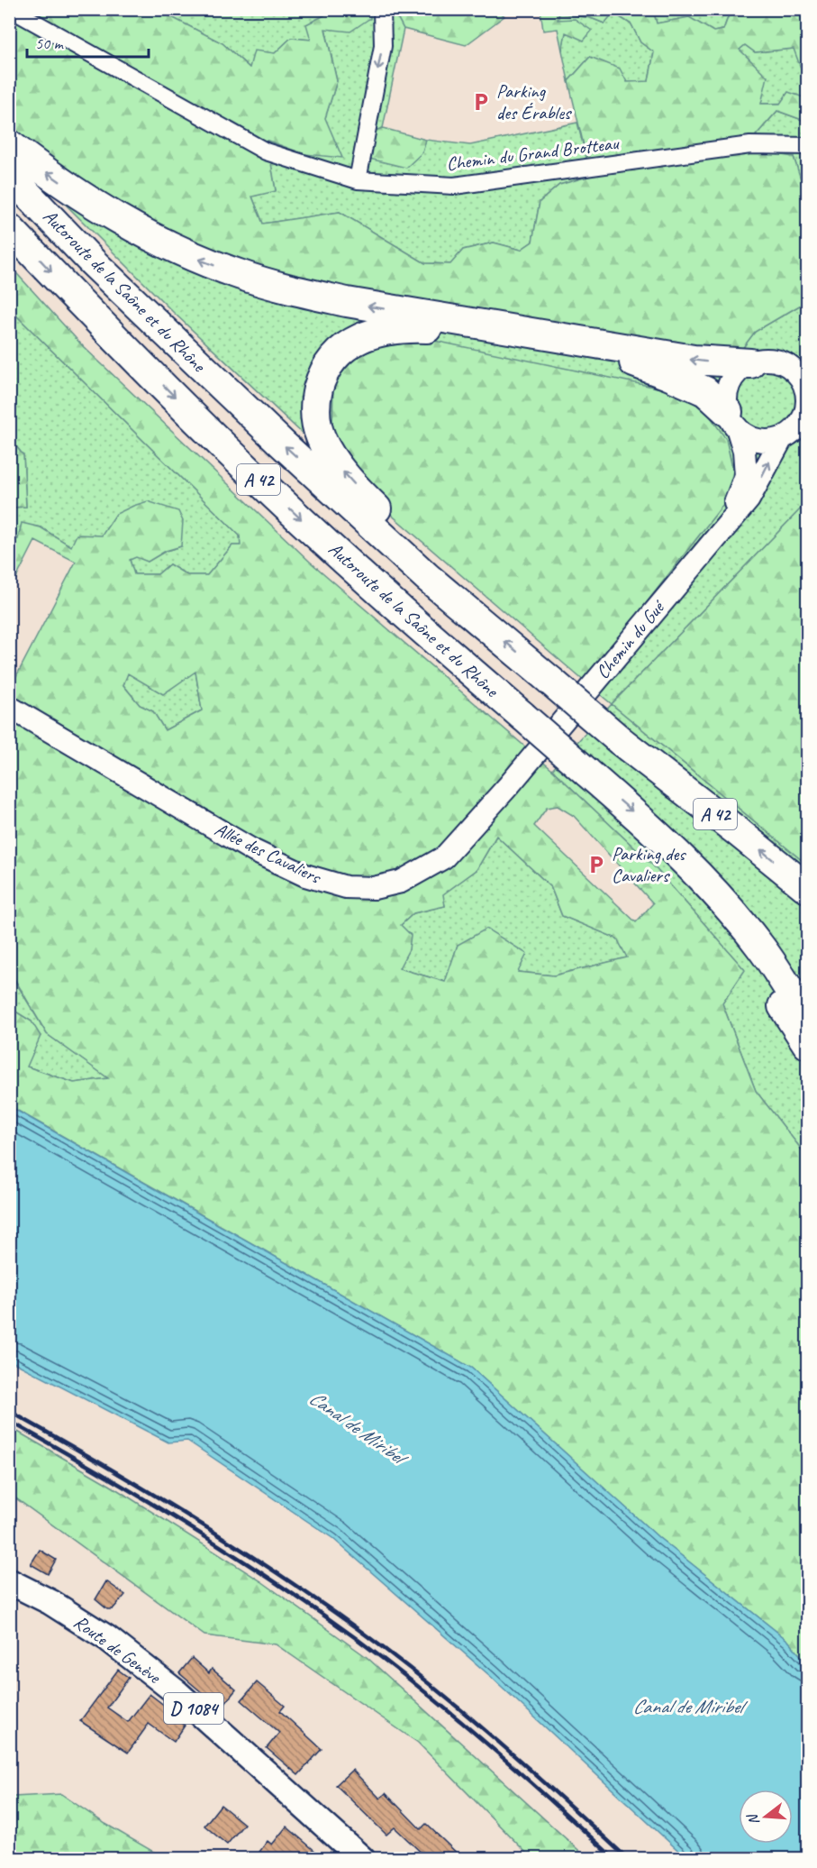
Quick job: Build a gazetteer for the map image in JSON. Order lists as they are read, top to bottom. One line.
{"streets":{"highway":["Autoroute de la Saône et du Rhône","A 42"],"main road":["Route de Genève","D 1084"],"street":["Chemin du Grand Brotteau","Chemin du Gué","Allée des Cavaliers"]},"crossings":[["Chemin du Gué","Allée des Cavaliers"]],"water":["Canal de Miribel"],"places":{"parking":["Parking des Érables","Parking des Cavaliers"]},"scale_bar":"50 m","north":"left"}
